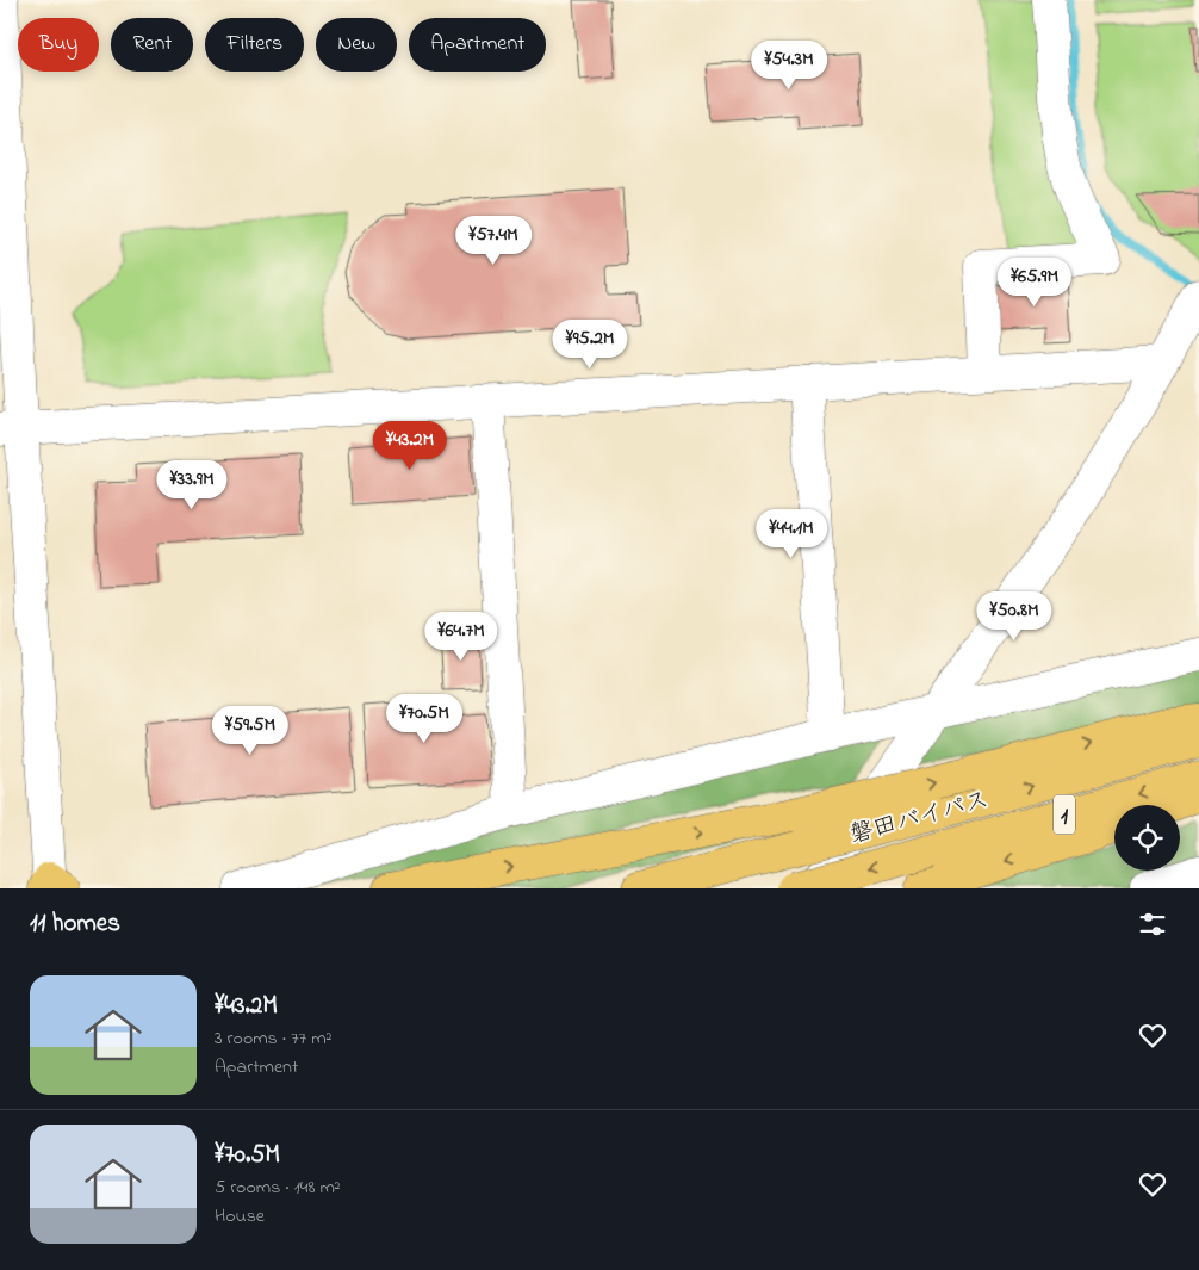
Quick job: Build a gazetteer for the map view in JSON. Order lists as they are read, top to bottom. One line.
{"streets":{"highway":["1","磐田バイパス"]},"page":{"chip":["Buy","Rent","Filters","New","Apartment"],"price":["¥54.3M","¥57.4M","¥65.9M","¥95.2M","¥43.2M","¥33.9M","¥44.1M","¥50.8M","¥64.7M","¥70.5M","¥59.5M"],"heading":"11 homes","list":[{"name":"¥43.2M","note":"3 rooms · 77 m² · Apartment"},{"name":"¥70.5M","note":"5 rooms · 148 m² · House"}]}}
